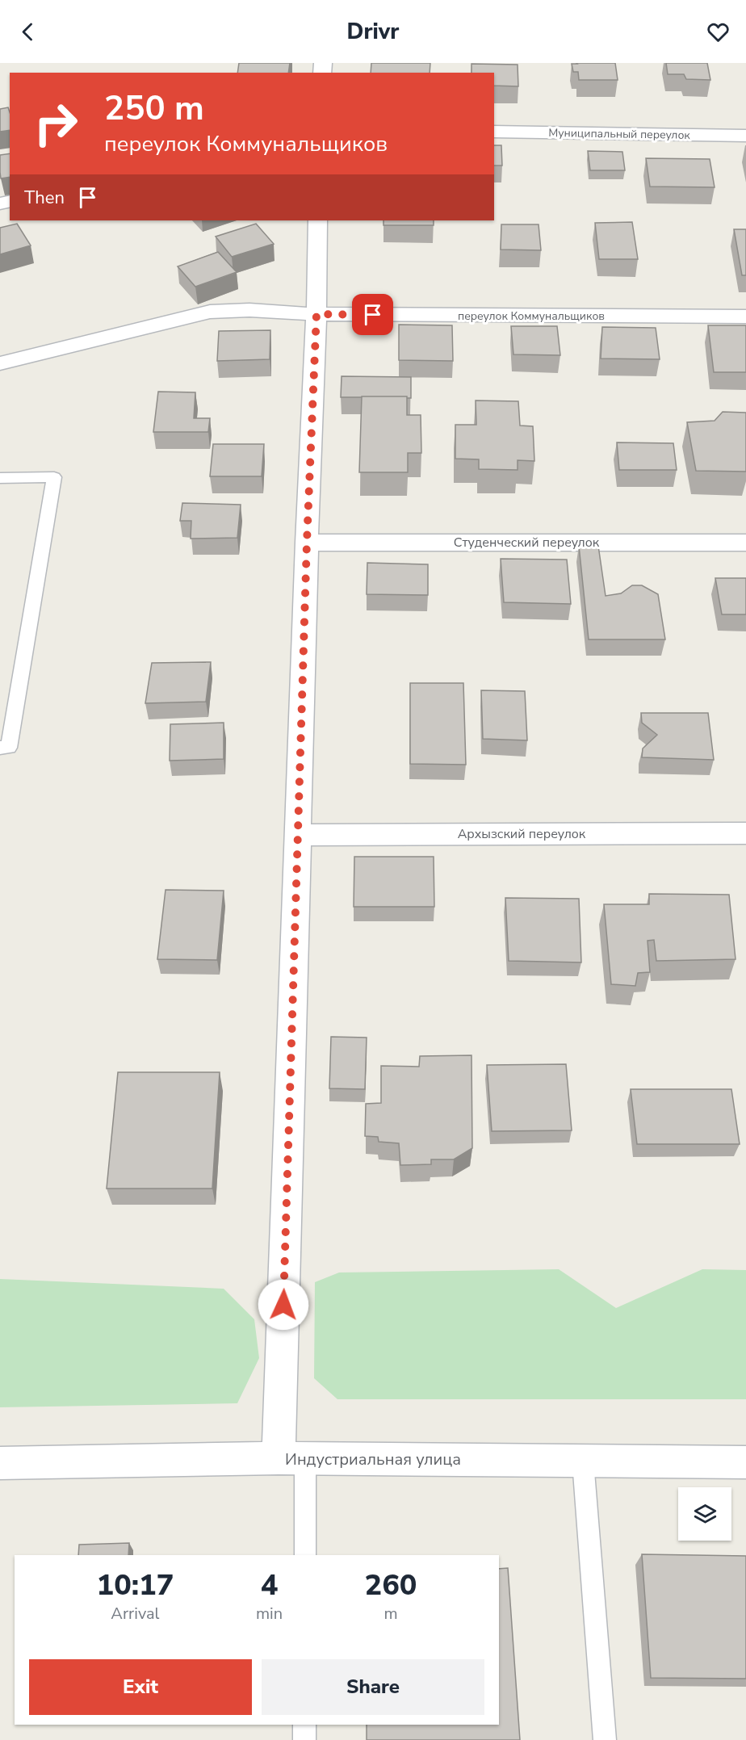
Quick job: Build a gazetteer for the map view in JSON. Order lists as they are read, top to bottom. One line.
{"streets":{"street":["Муниципальный переулок","переулок Коммунальщиков","Студенческий переулок","Архызский переулок","Индустриальная улица"]},"page":{"header":"Drivr","turn":["250 m","переулок Коммунальщиков"],"then":"Then","eta":["10:17","Arrival","4","min","260","m"],"buttons":["Exit","Share"]}}
